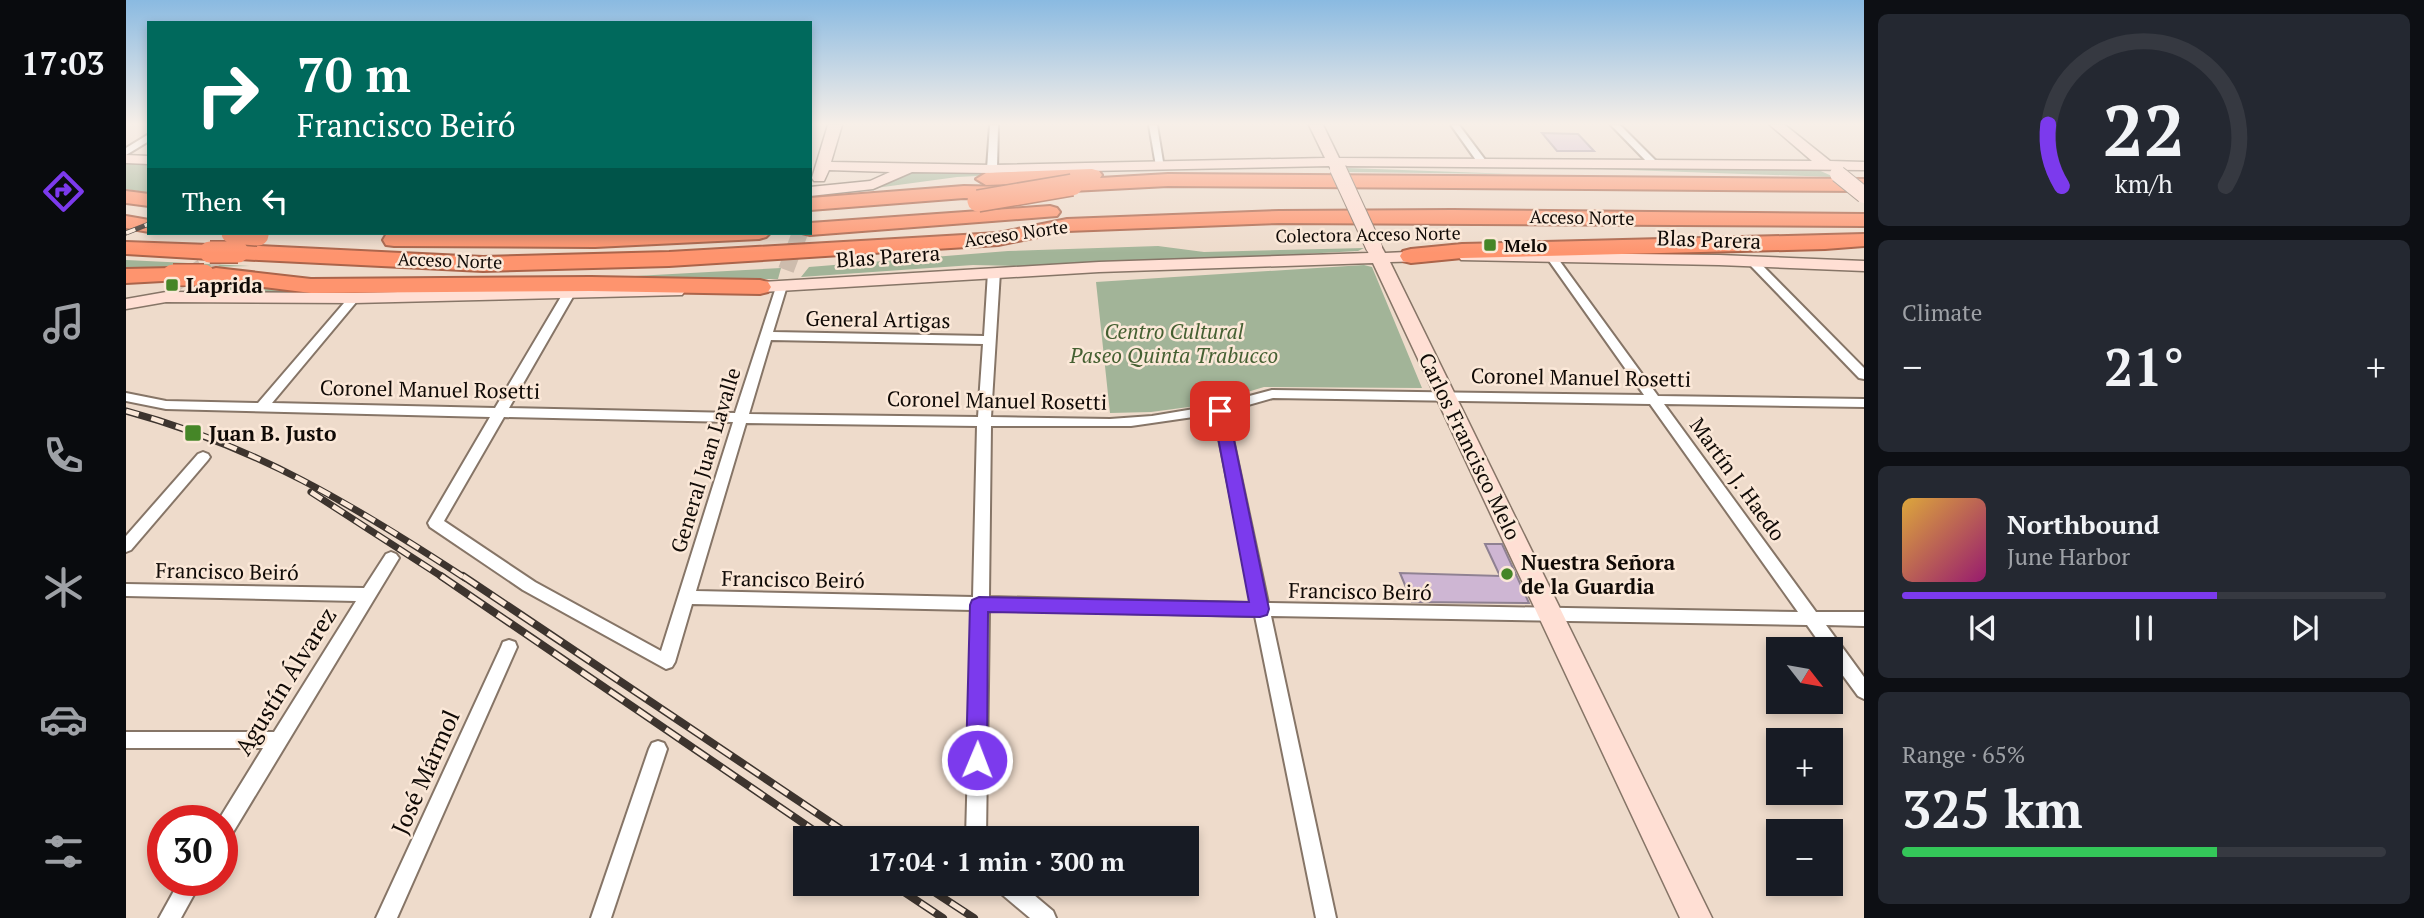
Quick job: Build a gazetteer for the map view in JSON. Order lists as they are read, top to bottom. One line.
{"streets":{"highway":["Acceso Norte","Colectora Acceso Norte"],"street":["Blas Parera","General Artigas","Coronel Manuel Rosetti","Carlos Francisco Melo","General Juan Lavalle","Martín J. Haedo","Francisco Beiró","Agustín Álvarez","José Mármol"]},"crossings":[["Acceso Norte","Colectora Acceso Norte"],["Blas Parera","Carlos Francisco Melo"],["Blas Parera","General Juan Lavalle"],["Blas Parera","Martín J. Haedo"],["General Artigas","General Juan Lavalle"],["Coronel Manuel Rosetti","Carlos Francisco Melo"],["Coronel Manuel Rosetti","General Juan Lavalle"],["Coronel Manuel Rosetti","Martín J. Haedo"],["Carlos Francisco Melo","Francisco Beiró"],["General Juan Lavalle","Francisco Beiró"],["Martín J. Haedo","Francisco Beiró"],["Francisco Beiró","Agustín Álvarez"]],"parks":["Centro Cultural Paseo Quinta Trabucco"],"places":{"transit":["Melo","Laprida","Juan B. Justo"],"other":["Nuestra Señora de la Guardia"]},"north":"bottom right","page":{"tabs":"17:03","turn":["70 m","Francisco Beiró"],"then":"Then","tile":["Climate",["Range · 65%","325 km"]],"heat":["−","21°","+"],"song":["Northbound","June Harbor"],"map_buttons":["+","−"],"limit":"30","trip":"17:04 · 1 min · 300 m","gauge":["22","km/h"]}}
